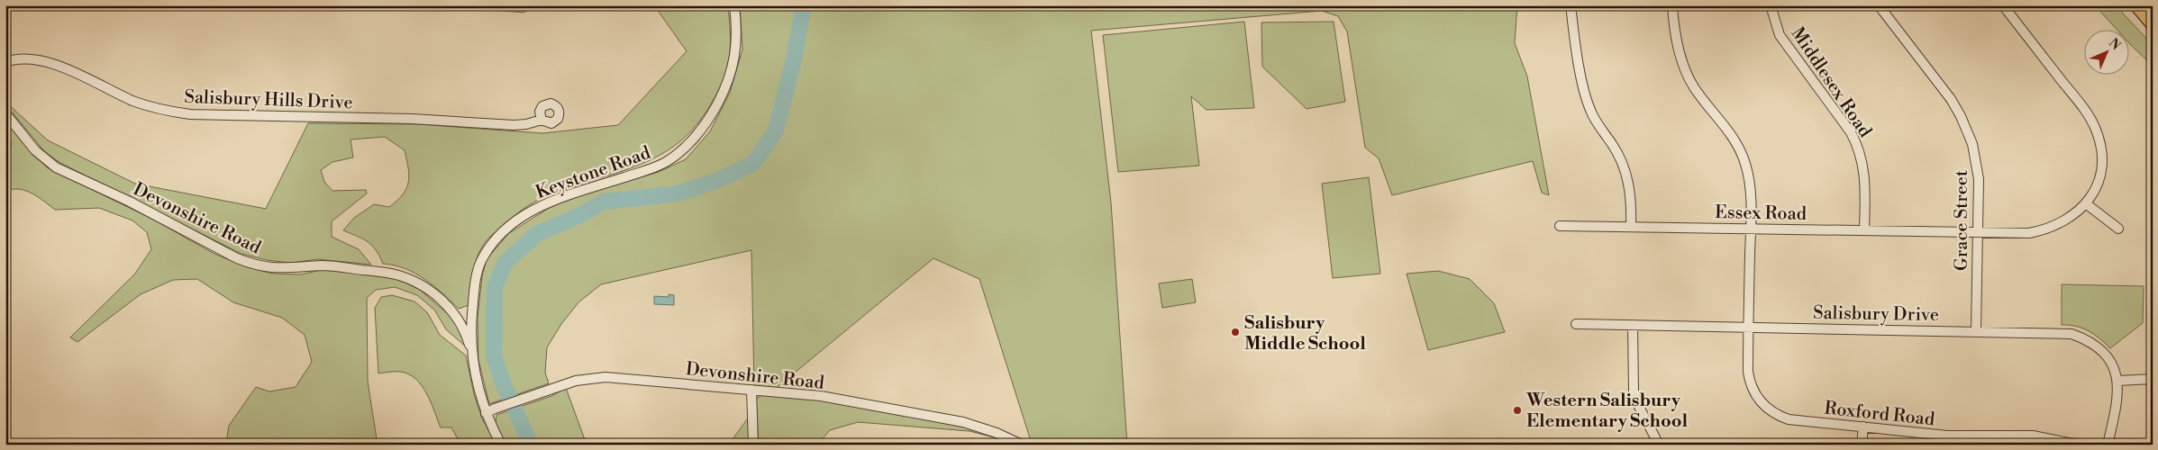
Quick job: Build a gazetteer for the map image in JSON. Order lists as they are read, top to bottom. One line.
{"streets":{"street":["Middlesex Road","Salisbury Hills Drive","Keystone Road","Essex Road","Devonshire Road","Grace Street","Salisbury Drive","Roxford Road"]},"crossings":[["Middlesex Road","Essex Road"],["Keystone Road","Devonshire Road"],["Essex Road","Grace Street"],["Essex Road","Roxford Road"],["Grace Street","Salisbury Drive"],["Salisbury Drive","Roxford Road"]],"places":["Salisbury Middle School","Western Salisbury Elementary School"],"north":"top right"}
